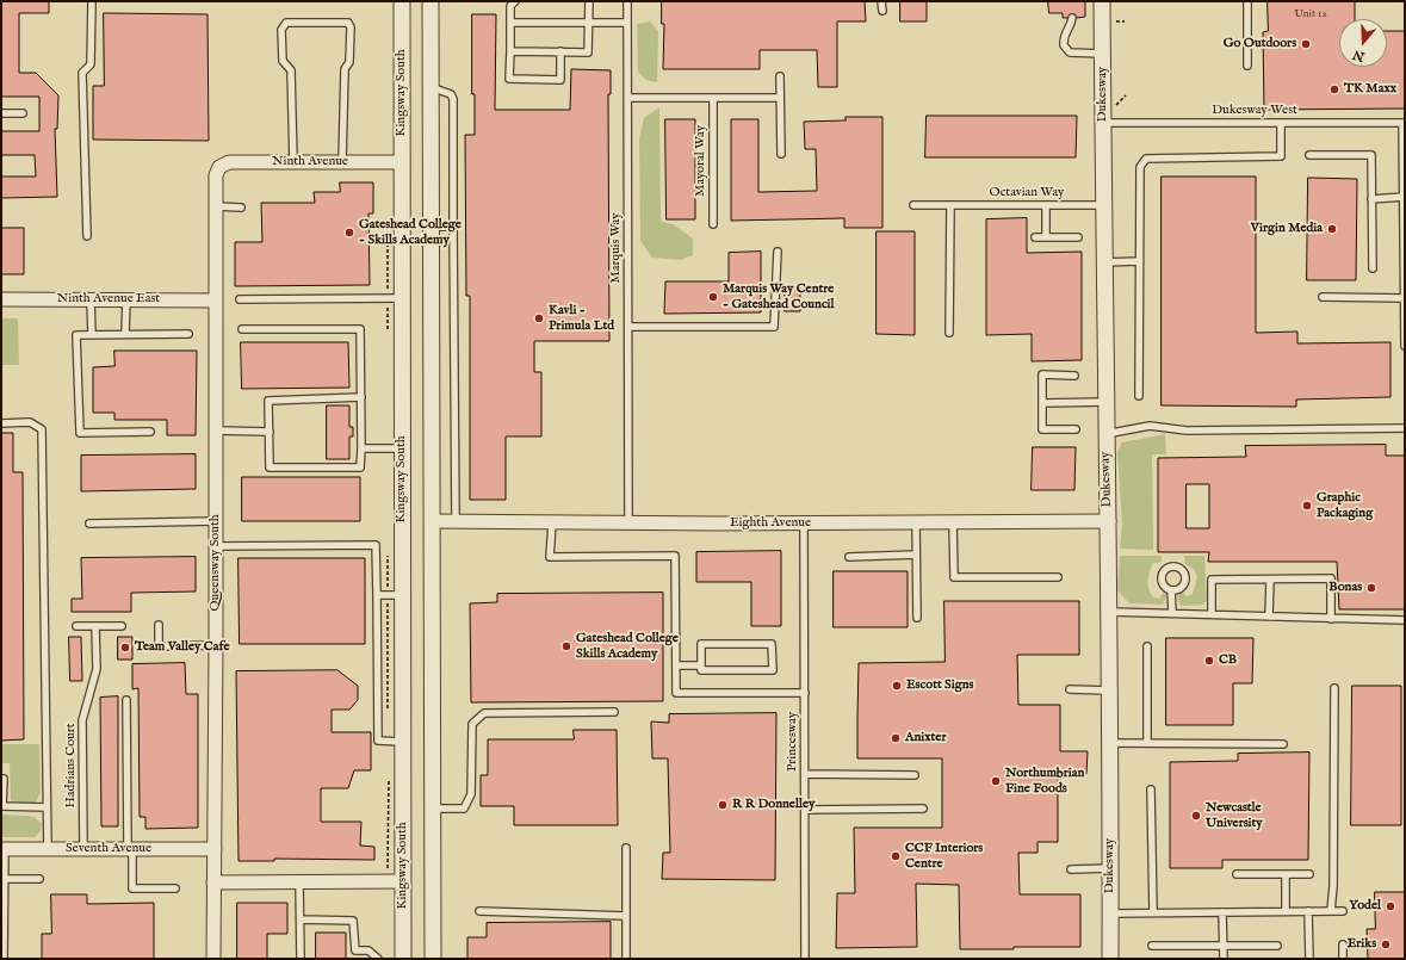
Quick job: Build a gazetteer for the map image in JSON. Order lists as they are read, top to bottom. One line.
{"streets":{"street":["Kingsway South","Dukesway","Ninth Avenue","Ninth Avenue East","Eighth Avenue","Queensway South","Seventh Avenue"],"lane":["Dukesway West","Mayoral Way","Octavian Way","Marquis Way","Princesway","Hadrians Court"]},"crossings":[["Kingsway South","Ninth Avenue"],["Dukesway","Dukesway West"],["Dukesway","Octavian Way"],["Dukesway","Eighth Avenue"],["Ninth Avenue","Queensway South"],["Marquis Way","Eighth Avenue"],["Ninth Avenue East","Queensway South"],["Eighth Avenue","Princesway"],["Queensway South","Seventh Avenue"],["Hadrians Court","Seventh Avenue"]],"places":["Go Outdoors","TK Maxx","Virgin Media","Gateshead College - Skills Academy","Marquis Way Centre - Gateshead Council","Kavli - Primula Ltd","Graphic Packaging","Bonas","Gateshead College Skills Academy","Team Valley Cafe","CB","Escott Signs","Anixter","Northumbrian Fine Foods","R R Donnelley","Newcastle University","CCF Interiors Centre","Yodel","Eriks"],"house_numbers":["Unit 12"],"north":"bottom"}
